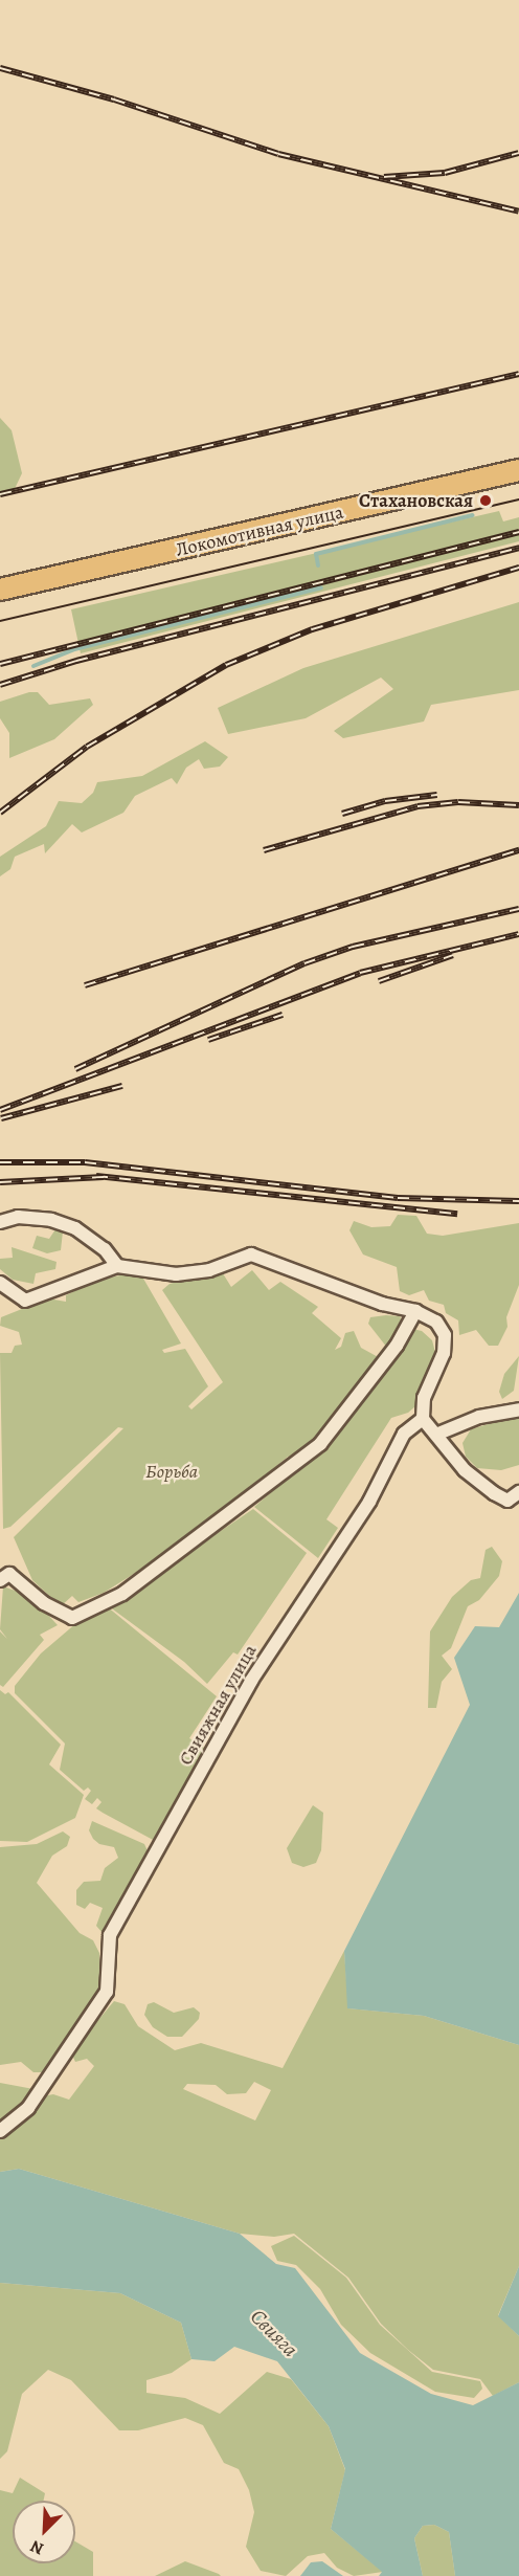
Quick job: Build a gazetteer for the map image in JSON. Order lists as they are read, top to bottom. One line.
{"streets":{"main road":["Локомотивная улица"],"street":["Свияжная улица"]},"water":["Свияга"],"parks":["Борьба"],"places":["Стахановская"],"north":"bottom left"}
